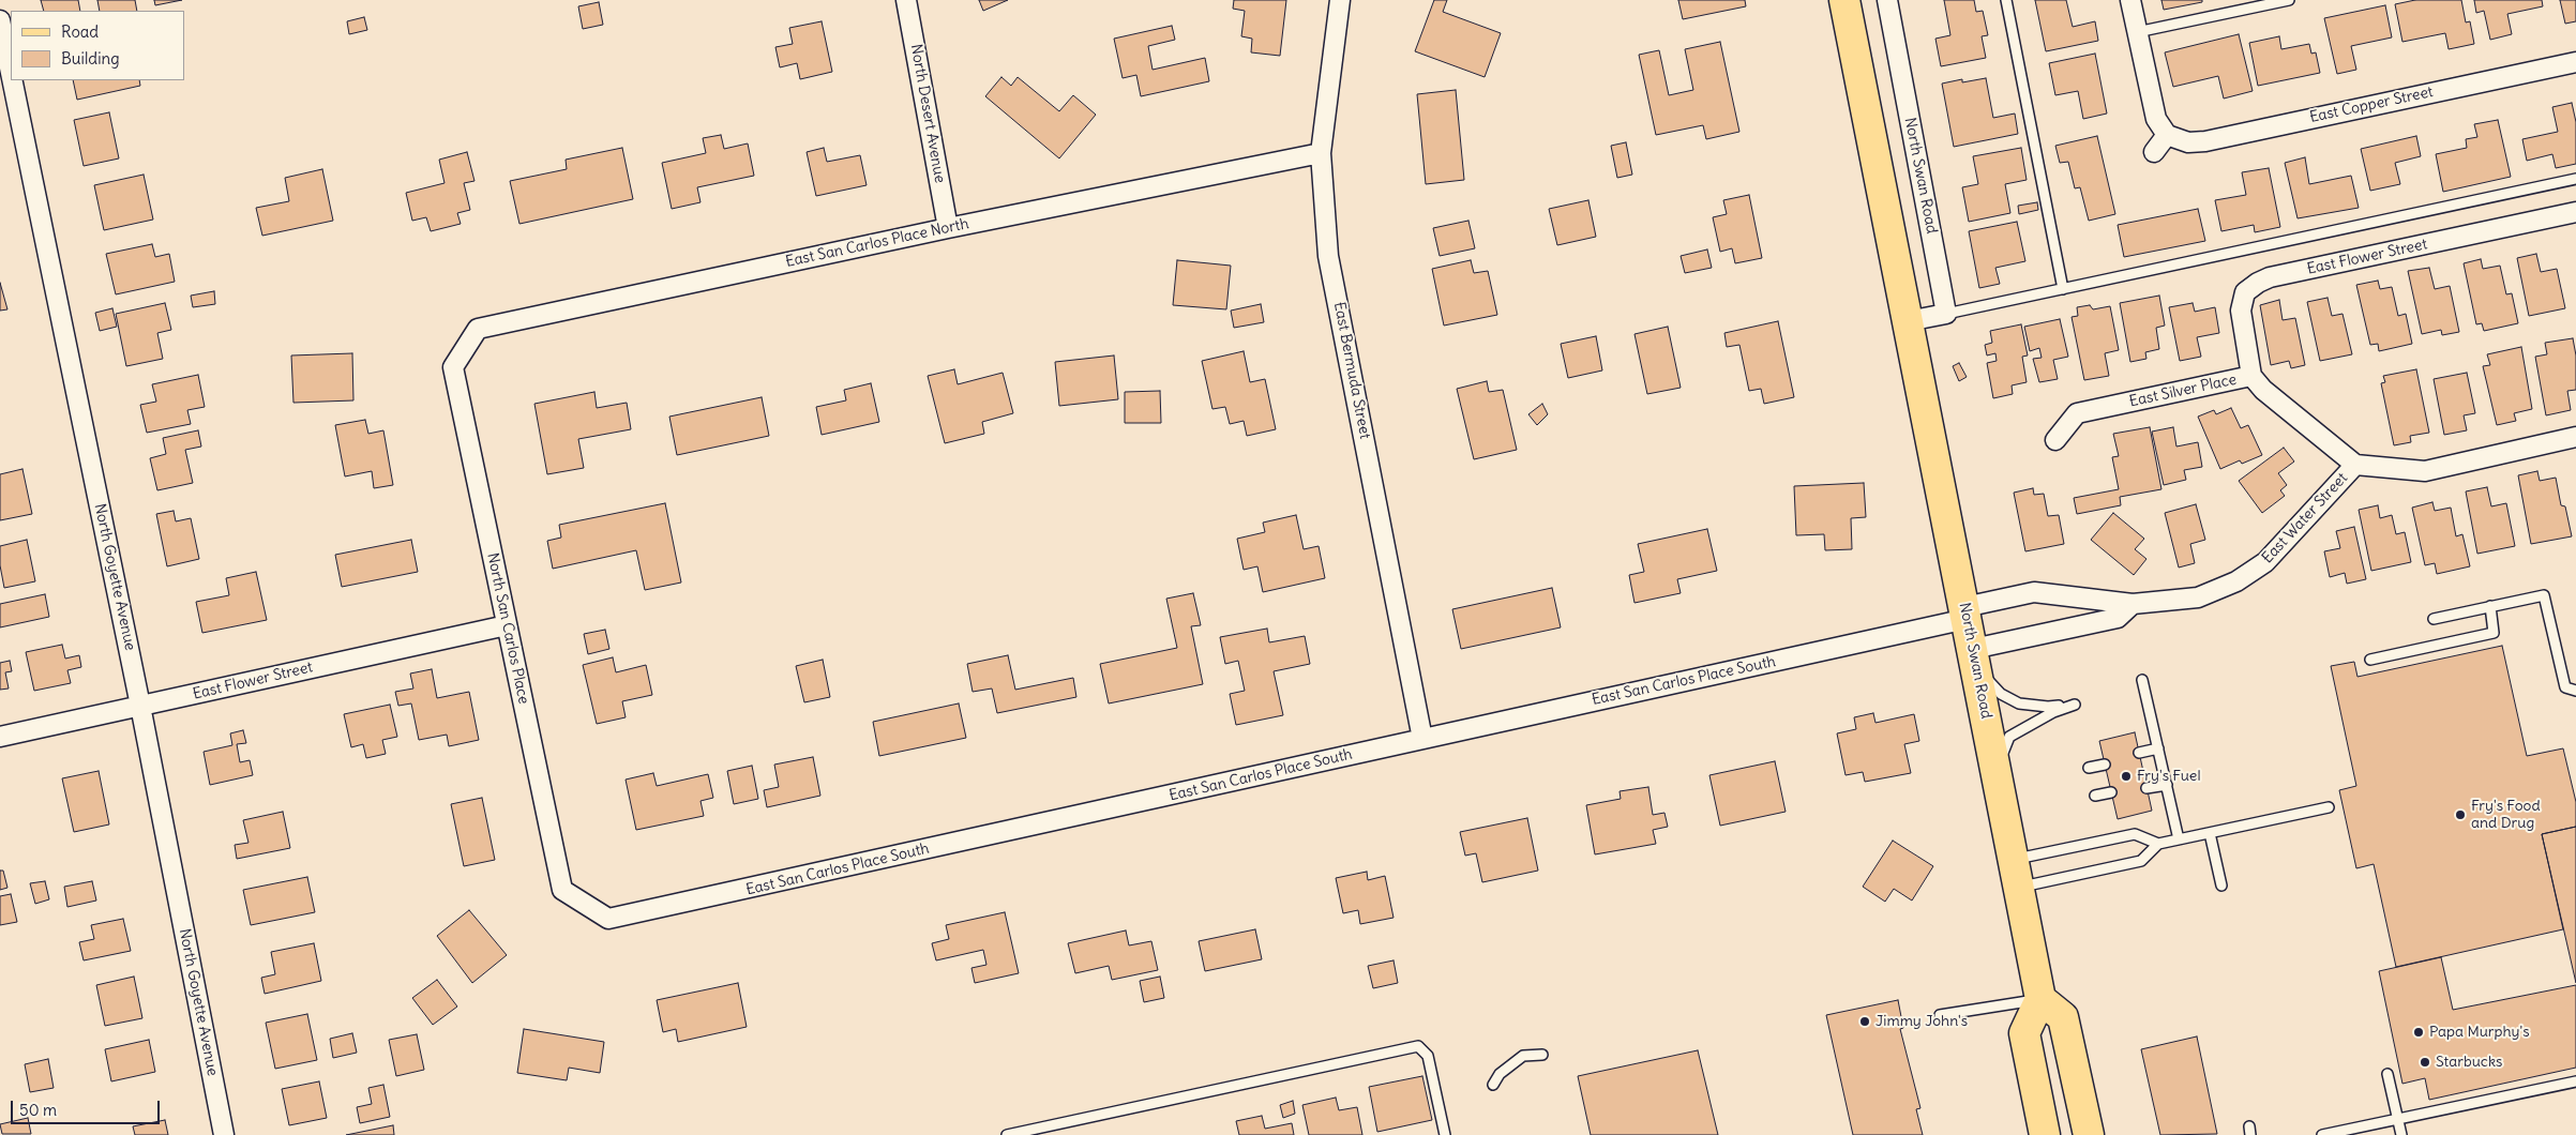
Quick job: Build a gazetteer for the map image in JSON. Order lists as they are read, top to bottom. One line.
{"streets":{"main road":["North Swan Road"],"street":["East Copper Street","North Desert Avenue","East San Carlos Place North","East Flower Street","East Bermuda Street","East Silver Place","East Water Street","North Goyette Avenue","North San Carlos Place","East San Carlos Place South"]},"crossings":[["North Desert Avenue","East San Carlos Place North"],["North Swan Road","East Water Street"],["North Swan Road","East San Carlos Place South"],["East San Carlos Place North","East Bermuda Street"],["East San Carlos Place North","North San Carlos Place"],["East Flower Street","East Silver Place"],["East Flower Street","North Goyette Avenue"],["East Flower Street","North San Carlos Place"],["East Bermuda Street","East San Carlos Place South"],["East Silver Place","East Water Street"],["East Water Street","East San Carlos Place South"],["North San Carlos Place","East San Carlos Place South"]],"places":["Fry's Fuel","Fry's Food and Drug","Jimmy John's","Papa Murphy's","Starbucks"],"legend":["Road","Building"],"scale_bar":"50 m"}
